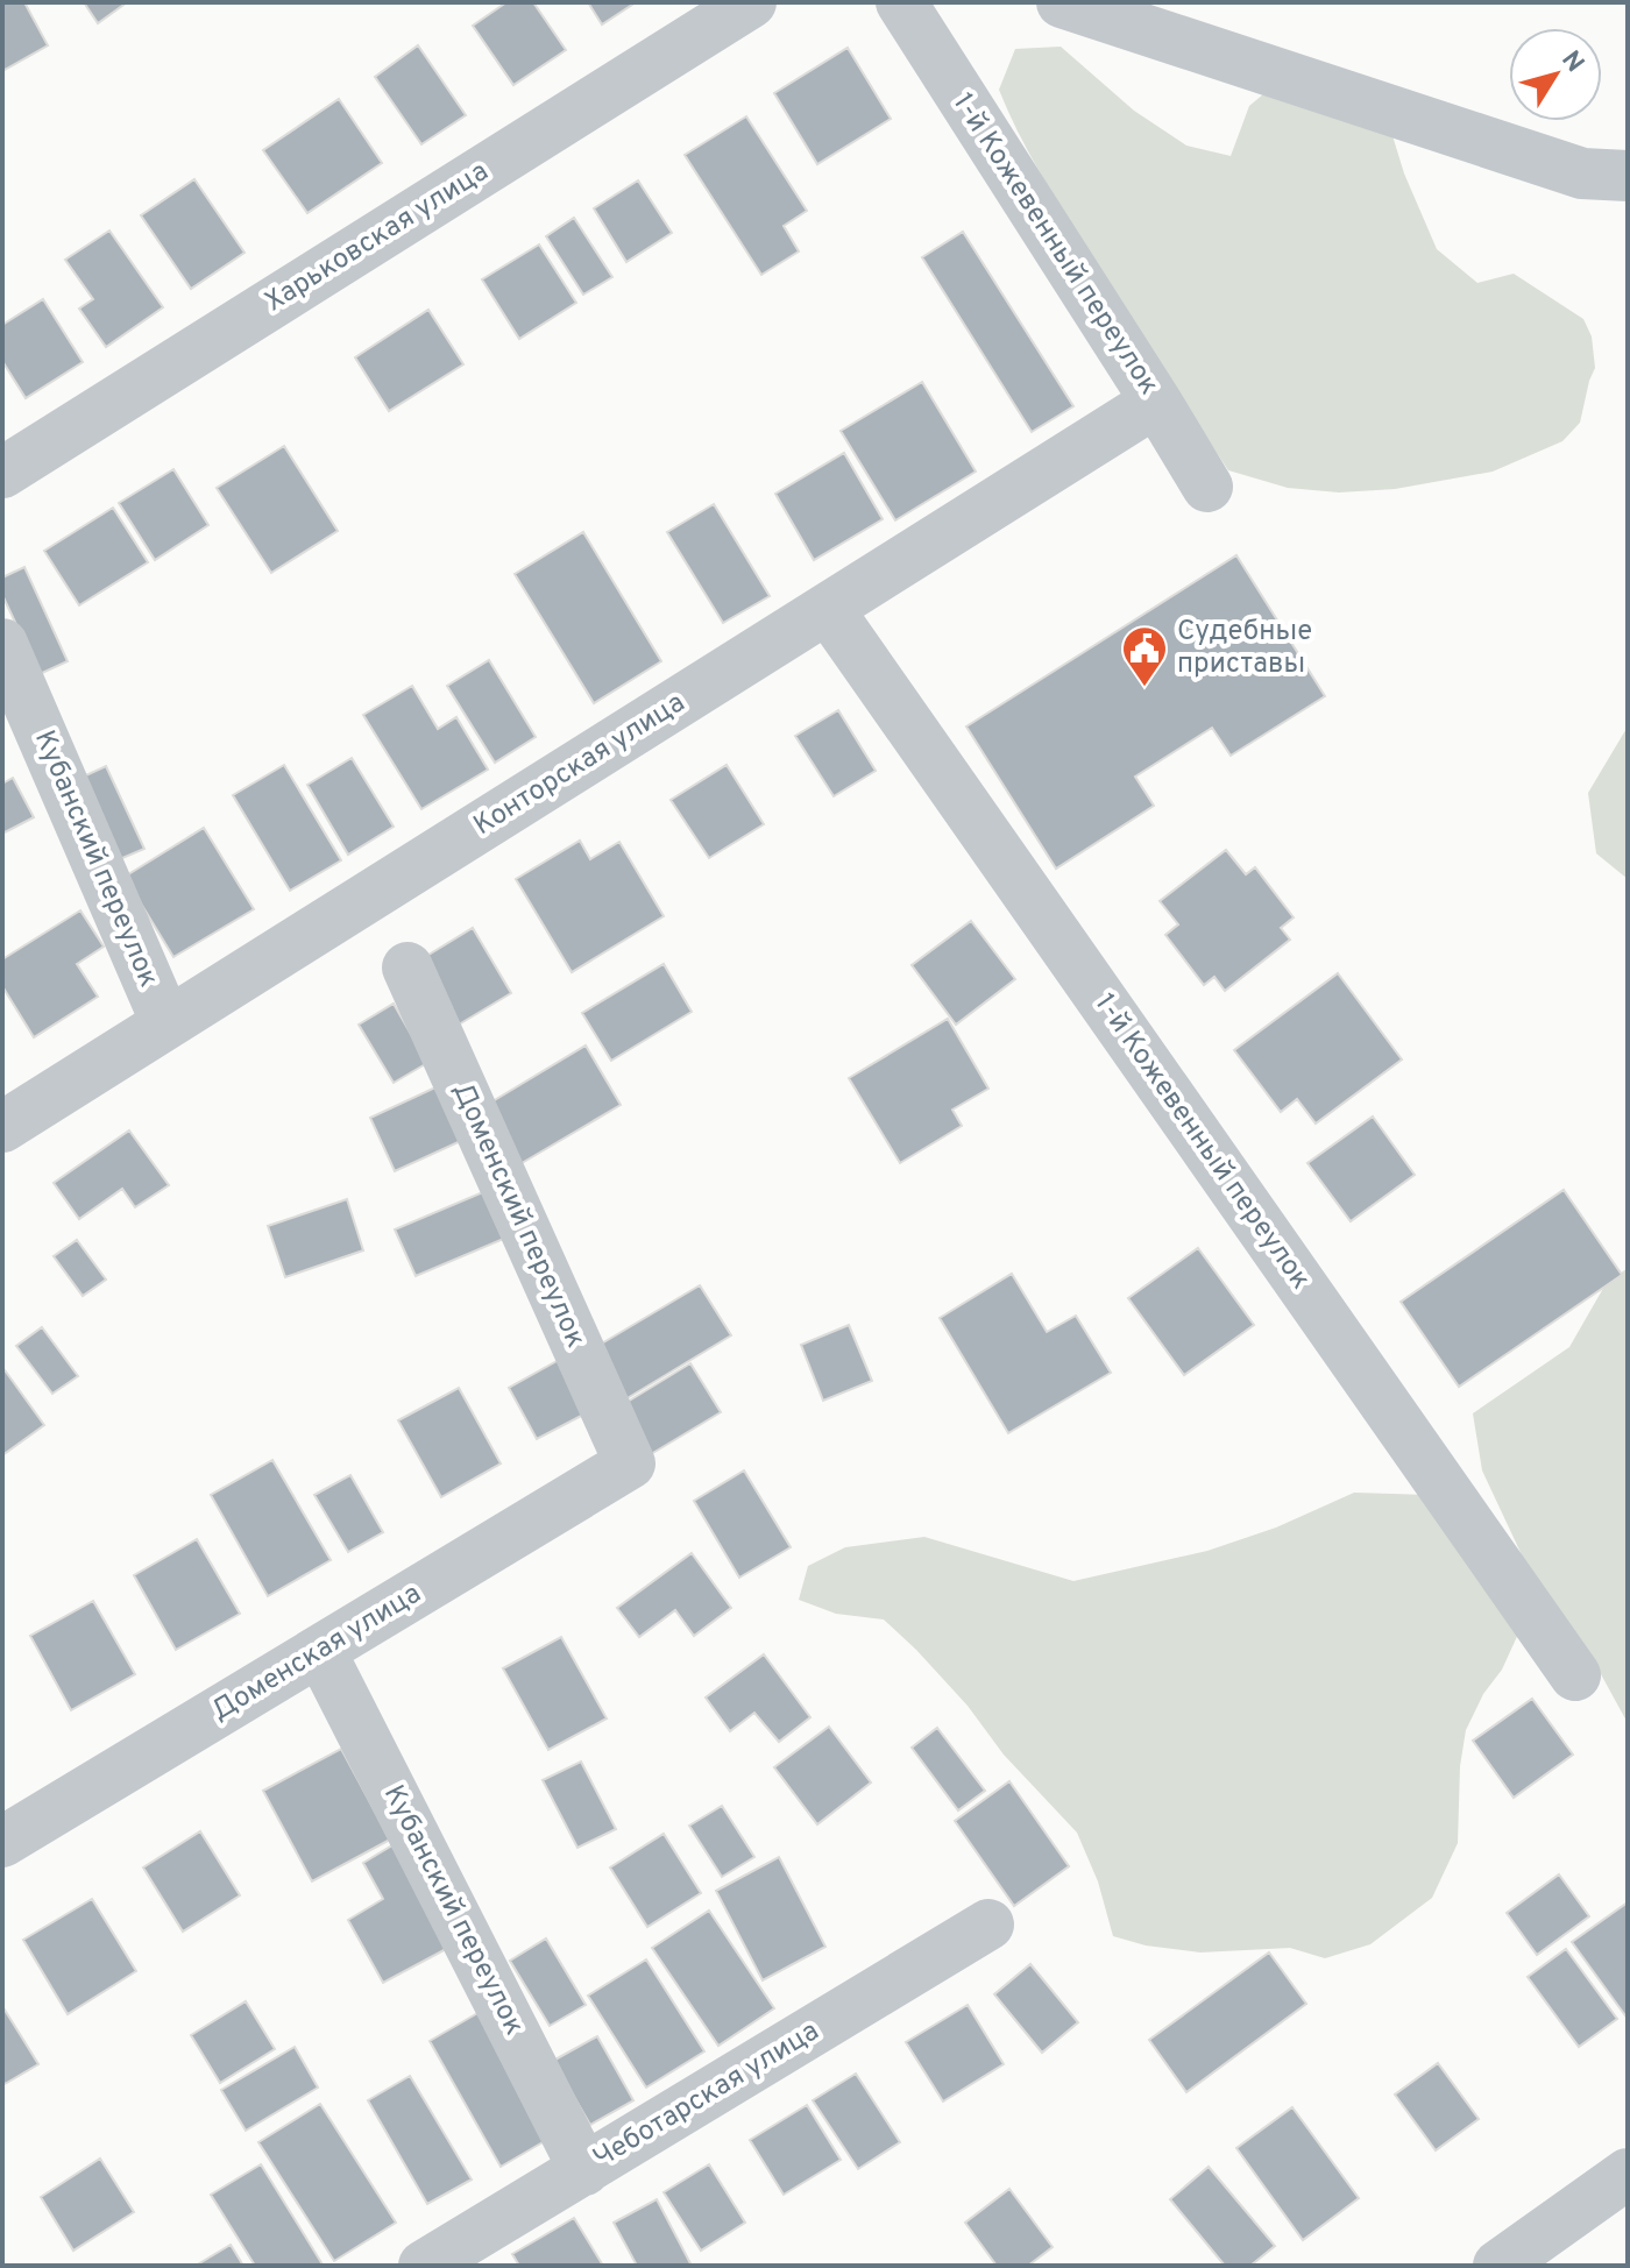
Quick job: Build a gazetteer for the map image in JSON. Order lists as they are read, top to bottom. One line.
{"streets":{"street":["Харьковская улица","1-й Кожевенный переулок","Конторская улица","Кубанский переулок","Доменский переулок","Доменская улица","Чеботарская улица"]},"crossings":[["1-й Кожевенный переулок","Конторская улица"],["Конторская улица","Кубанский переулок"],["Кубанский переулок","Доменская улица"],["Кубанский переулок","Чеботарская улица"],["Доменский переулок","Доменская улица"]],"places":{"public building":["Судебные приставы"]},"north":"top right"}
